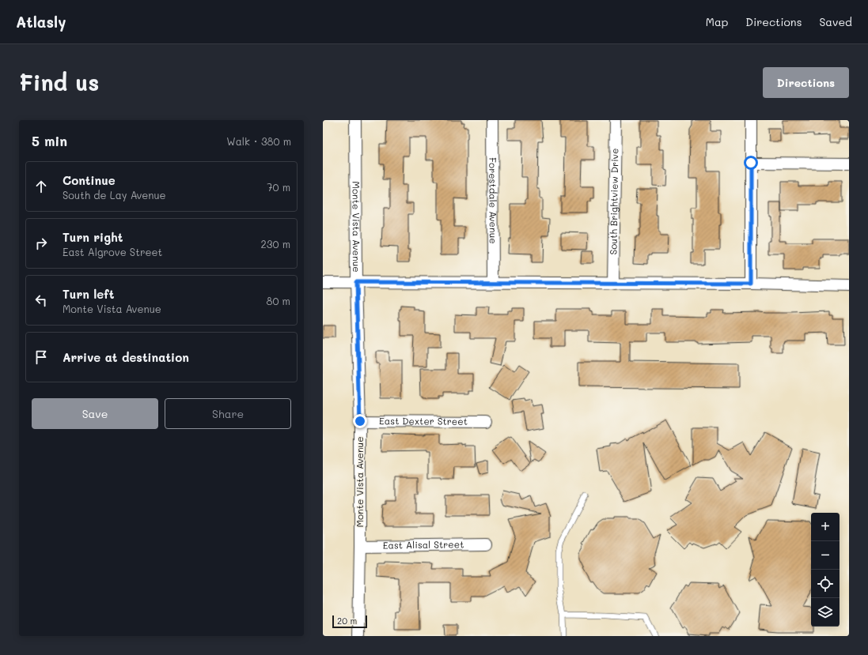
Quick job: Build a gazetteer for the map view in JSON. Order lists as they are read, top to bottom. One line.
{"streets":{"street":["Forestdale Avenue","South Brightview Drive","Monte Vista Avenue","East Dexter Street","East Alisal Street"]},"crossings":[["Monte Vista Avenue","East Dexter Street"],["Monte Vista Avenue","East Alisal Street"]],"scale_bar":"20 m","page":{"header":"Atlasly","nav":["Map","Directions","Saved"],"buttons":["Directions",["Save","Share"]],"title":"Find us","heading":["5 min","Walk · 380 m"],"list":[["Continue","South de Lay Avenue","70 m"],["Turn right","East Algrove Street","230 m"],["Turn left","Monte Vista Avenue","80 m"],"Arrive at destination"],"map_buttons":["+","−"],"scale":"20 m"}}
